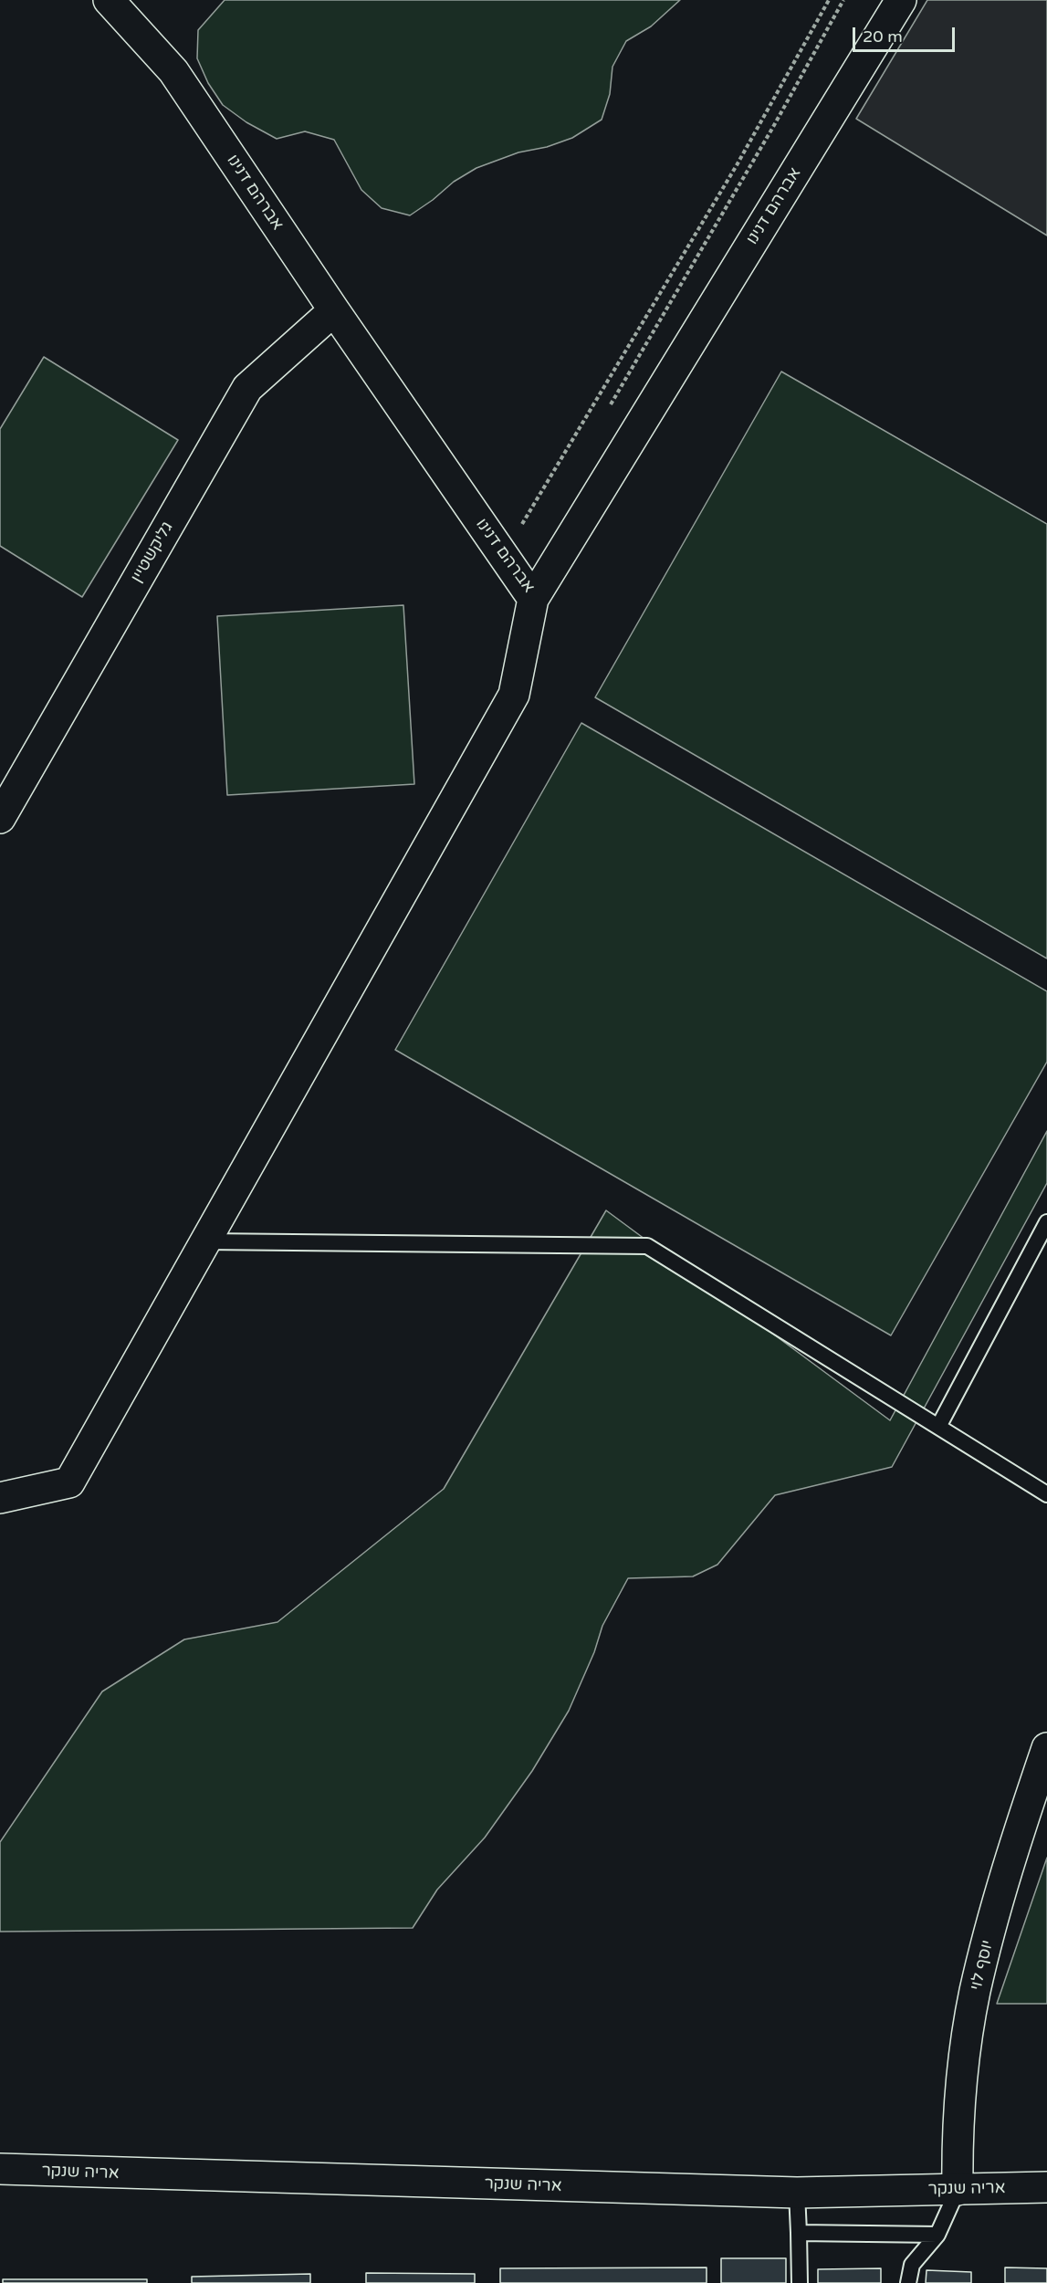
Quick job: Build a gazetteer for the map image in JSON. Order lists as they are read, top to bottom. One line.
{"streets":{"street":["אברהם דנינו","גליקשטיין","יוסף לוי","אריה שנקר"]},"crossings":[["אברהם דנינו","גליקשטיין"],["יוסף לוי","אריה שנקר"]],"scale_bar":"20 m"}
